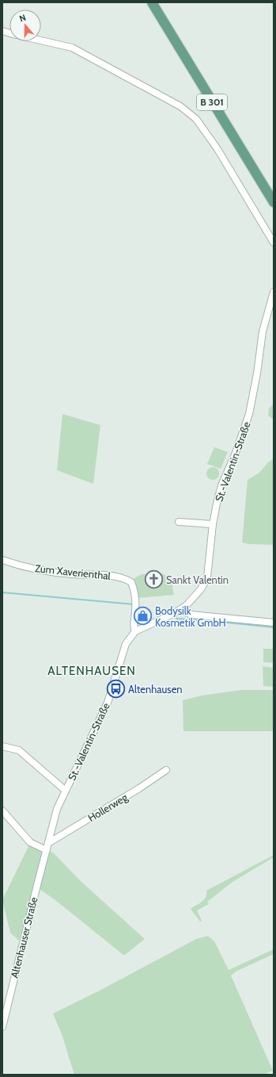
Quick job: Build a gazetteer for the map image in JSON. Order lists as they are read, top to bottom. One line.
{"streets":{"main road":["B 301"],"street":["St.-Valentin-Straße","Zum Xaverienthal","Hollerweg","Altenhauser Straße"]},"crossings":[["St.-Valentin-Straße","Zum Xaverienthal"],["St.-Valentin-Straße","Hollerweg"],["St.-Valentin-Straße","Altenhauser Straße"]],"districts":["ALTENHAUSEN"],"places":{"church":["Sankt Valentin"],"shop":["Bodysilk Kosmetik GmbH"],"bus stop":["Altenhausen"]},"north":"top"}
